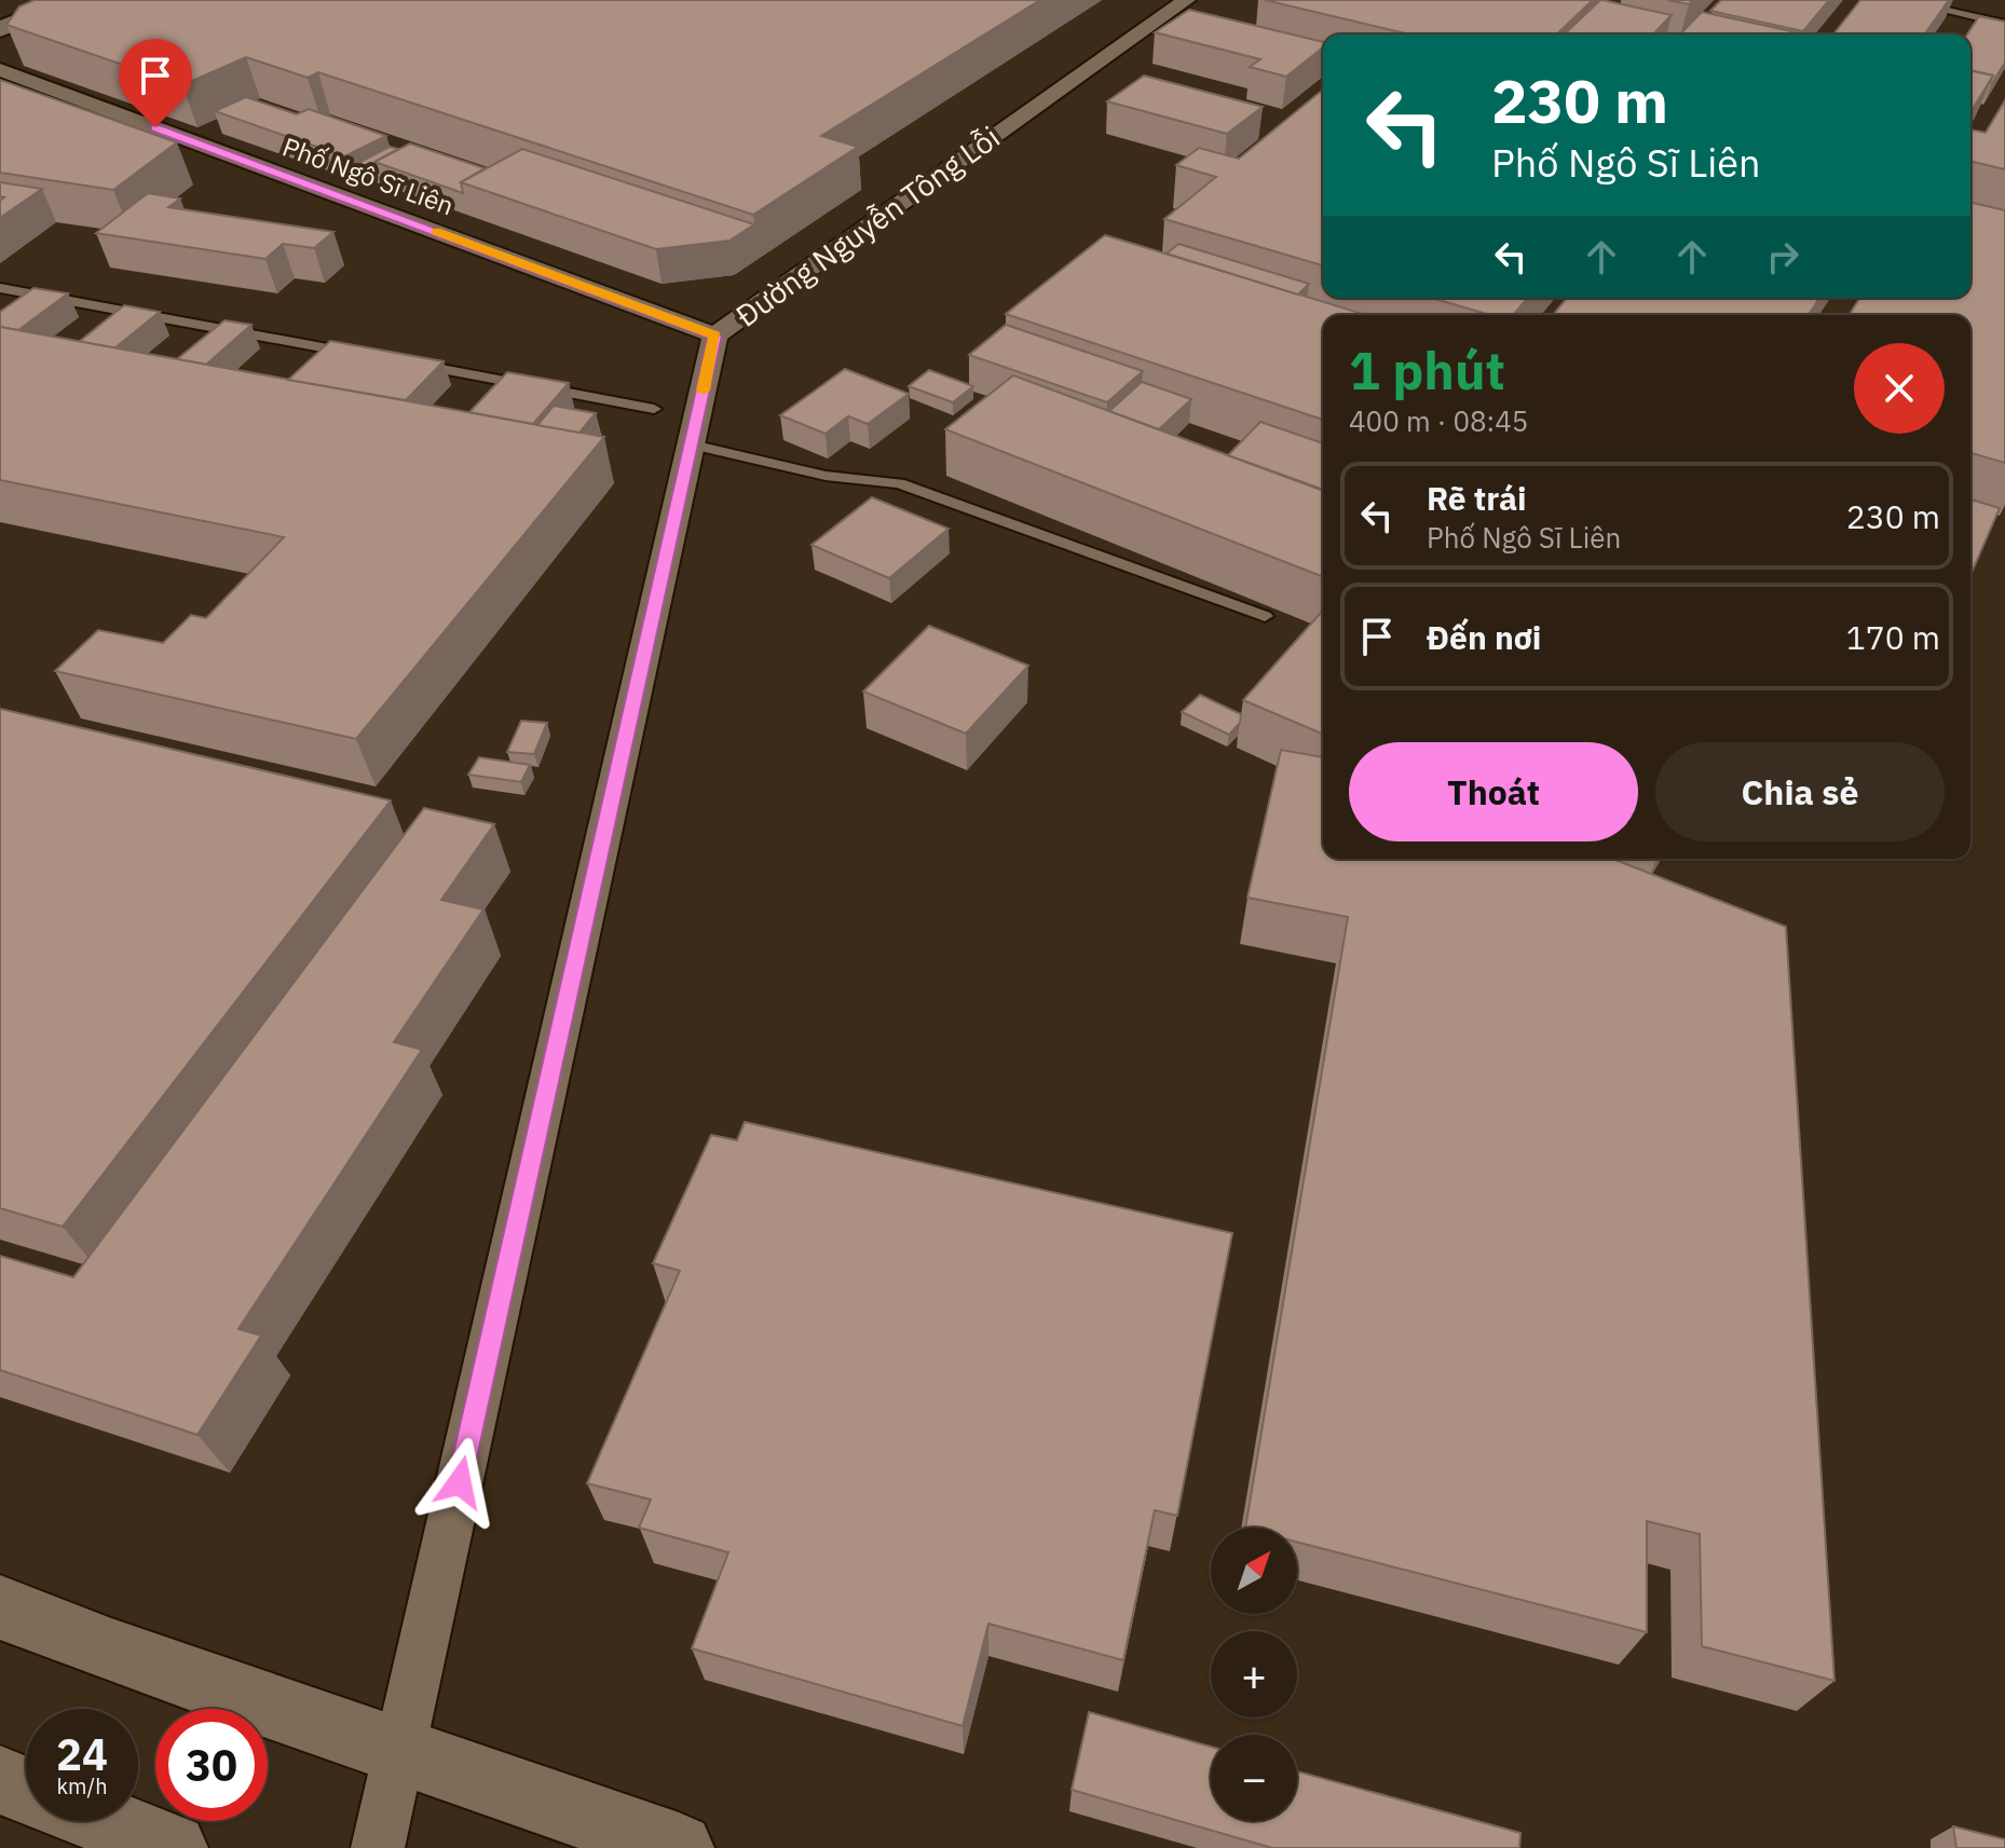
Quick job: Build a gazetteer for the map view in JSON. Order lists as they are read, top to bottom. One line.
{"streets":{"street":["Phố Ngô Sĩ Liên","Đường Nguyễn Tông Lỗi"]},"crossings":[["Phố Ngô Sĩ Liên","Đường Nguyễn Tông Lỗi"]],"north":"top right","page":{"turn":["230 m","Phố Ngô Sĩ Liên"],"heading":["1 phút","400 m · 08:45"],"list":[{"name":"Rẽ trái","note":"Phố Ngô Sĩ Liên","value":"230 m"},{"name":"Đến nơi","value":"170 m"}],"buttons":["Thoát","Chia sẻ"],"map_buttons":["+","−"],"speed":"24 km/h","limit":"30"}}
